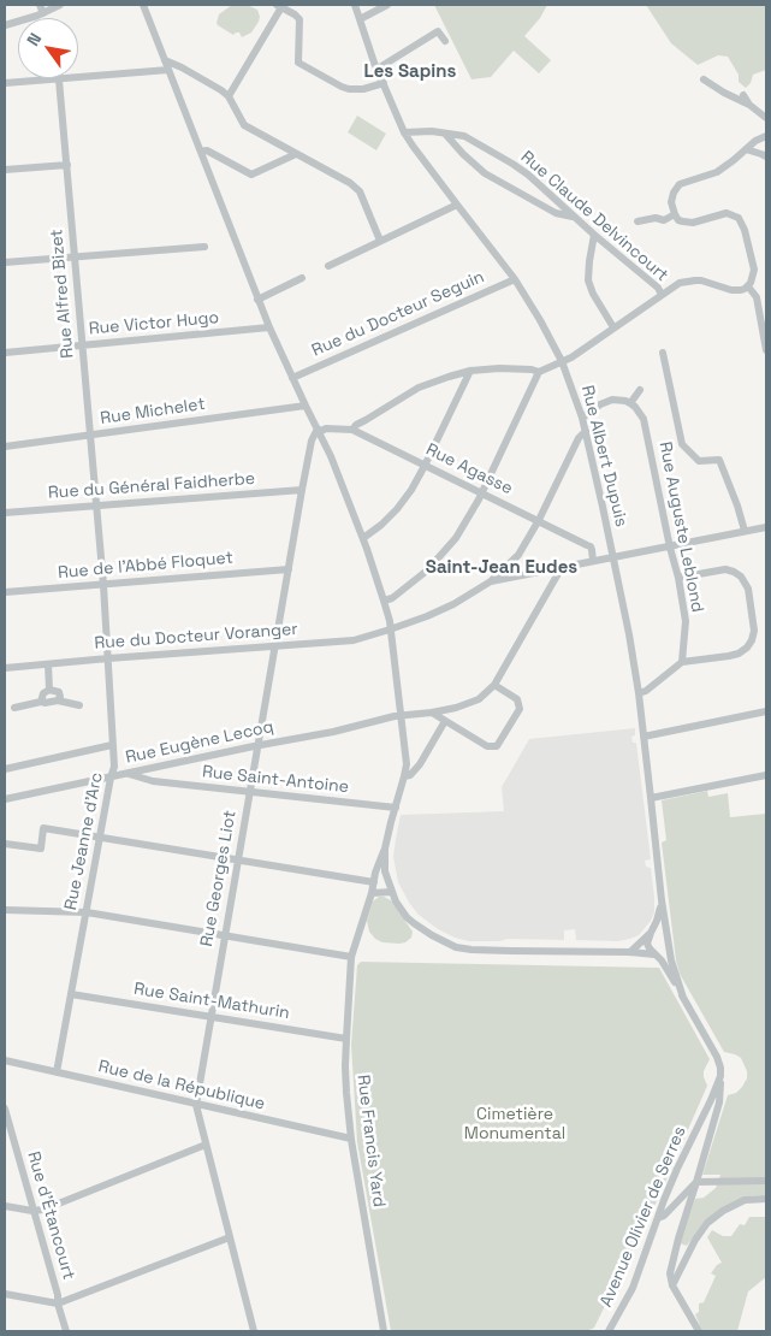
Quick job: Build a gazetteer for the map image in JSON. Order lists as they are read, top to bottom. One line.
{"streets":{"street":["Rue Claude Delvincourt","Rue Alfred Bizet","Rue du Docteur Seguin","Rue Victor Hugo","Rue Michelet","Rue Albert Dupuis","Rue Agasse","Rue du Général Faidherbe","Rue Auguste Leblond","Rue de l'Abbé Floquet","Rue du Docteur Voranger","Rue Eugène Lecoq","Rue Saint-Antoine","Rue Jeanne d'Arc","Rue Georges Liot","Rue Saint-Mathurin","Rue de la République","Rue Francis Yard","Rue d'Étancourt","Avenue Olivier de Serres"]},"crossings":[["Rue Claude Delvincourt","Rue Albert Dupuis"],["Rue Alfred Bizet","Rue Victor Hugo"],["Rue Alfred Bizet","Rue Michelet"],["Rue Alfred Bizet","Rue du Général Faidherbe"],["Rue Alfred Bizet","Rue Jeanne d'Arc"],["Rue du Docteur Seguin","Rue Albert Dupuis"],["Rue Agasse","Rue Georges Liot"],["Rue du Général Faidherbe","Rue Jeanne d'Arc"],["Rue du Général Faidherbe","Rue Georges Liot"],["Rue de l'Abbé Floquet","Rue Jeanne d'Arc"],["Rue de l'Abbé Floquet","Rue Georges Liot"],["Rue du Docteur Voranger","Rue Jeanne d'Arc"],["Rue du Docteur Voranger","Rue Georges Liot"],["Rue Eugène Lecoq","Rue Saint-Antoine"],["Rue Eugène Lecoq","Rue Jeanne d'Arc"],["Rue Eugène Lecoq","Rue Georges Liot"],["Rue Saint-Antoine","Rue Georges Liot"],["Rue Jeanne d'Arc","Rue Saint-Mathurin"],["Rue Jeanne d'Arc","Rue de la République"],["Rue Georges Liot","Rue Saint-Mathurin"],["Rue Georges Liot","Rue de la République"],["Rue Saint-Mathurin","Rue Francis Yard"],["Rue de la République","Rue Francis Yard"]],"districts":["Les Sapins","Saint-Jean Eudes"],"parks":["Cimetière Monumental"],"north":"top left"}
